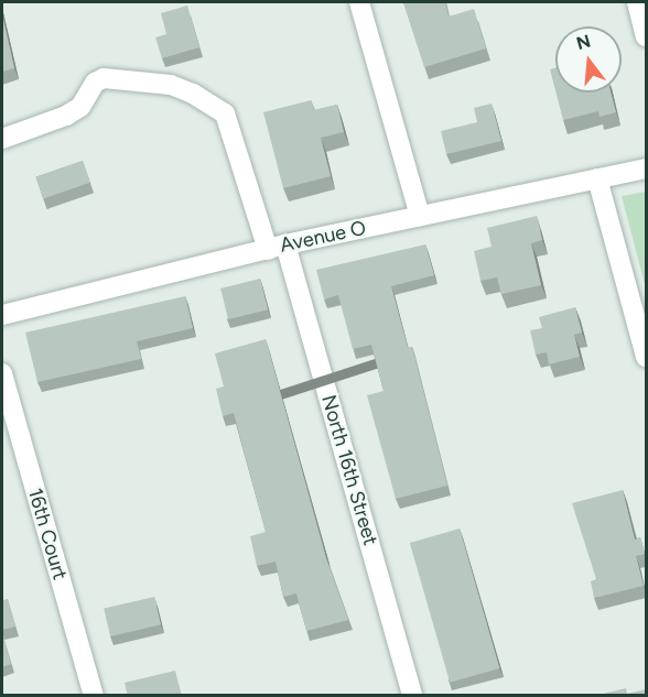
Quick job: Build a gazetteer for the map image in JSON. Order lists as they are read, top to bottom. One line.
{"streets":{"street":["Avenue O","North 16th Street","16th Court"]},"crossings":[["Avenue O","North 16th Street"]],"north":"top"}
